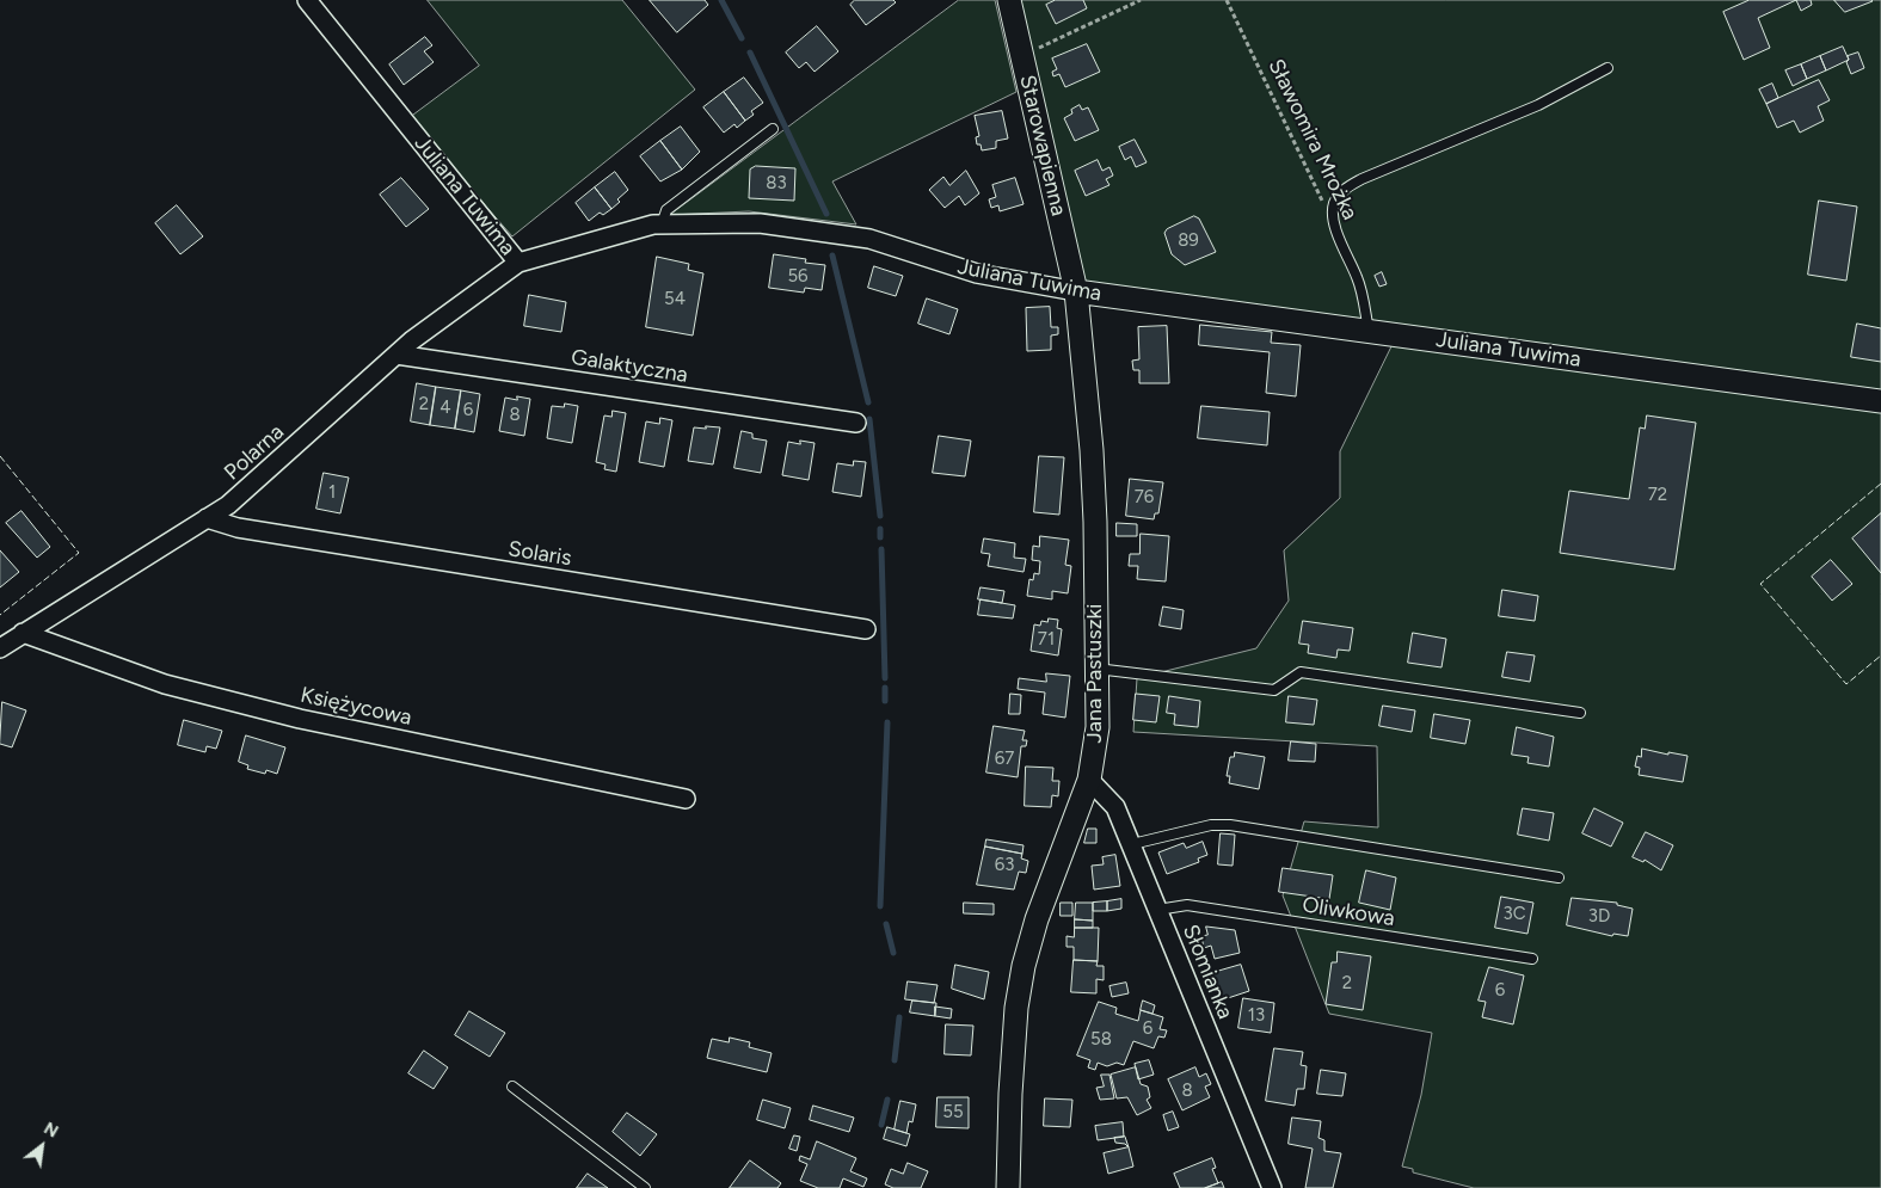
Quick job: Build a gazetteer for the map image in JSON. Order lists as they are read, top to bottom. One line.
{"streets":{"street":["Starowapienna","Juliana Tuwima","Galaktyczna","Polarna","Solaris","Jana Pastuszki","Księżycowa","Słomianka"],"lane":["Sławomira Mrożka","Oliwkowa"]},"crossings":[["Sławomira Mrożka","Juliana Tuwima"],["Starowapienna","Juliana Tuwima"],["Starowapienna","Jana Pastuszki"],["Juliana Tuwima","Polarna"],["Juliana Tuwima","Jana Pastuszki"],["Galaktyczna","Polarna"],["Polarna","Solaris"],["Polarna","Księżycowa"],["Jana Pastuszki","Słomianka"],["Oliwkowa","Słomianka"]],"house_numbers":["83","89","56","54","2","4","6","8","1","72","76","71","67","63","3C","3D","2","6","13","6","58","8","55"],"north":"top right"}
